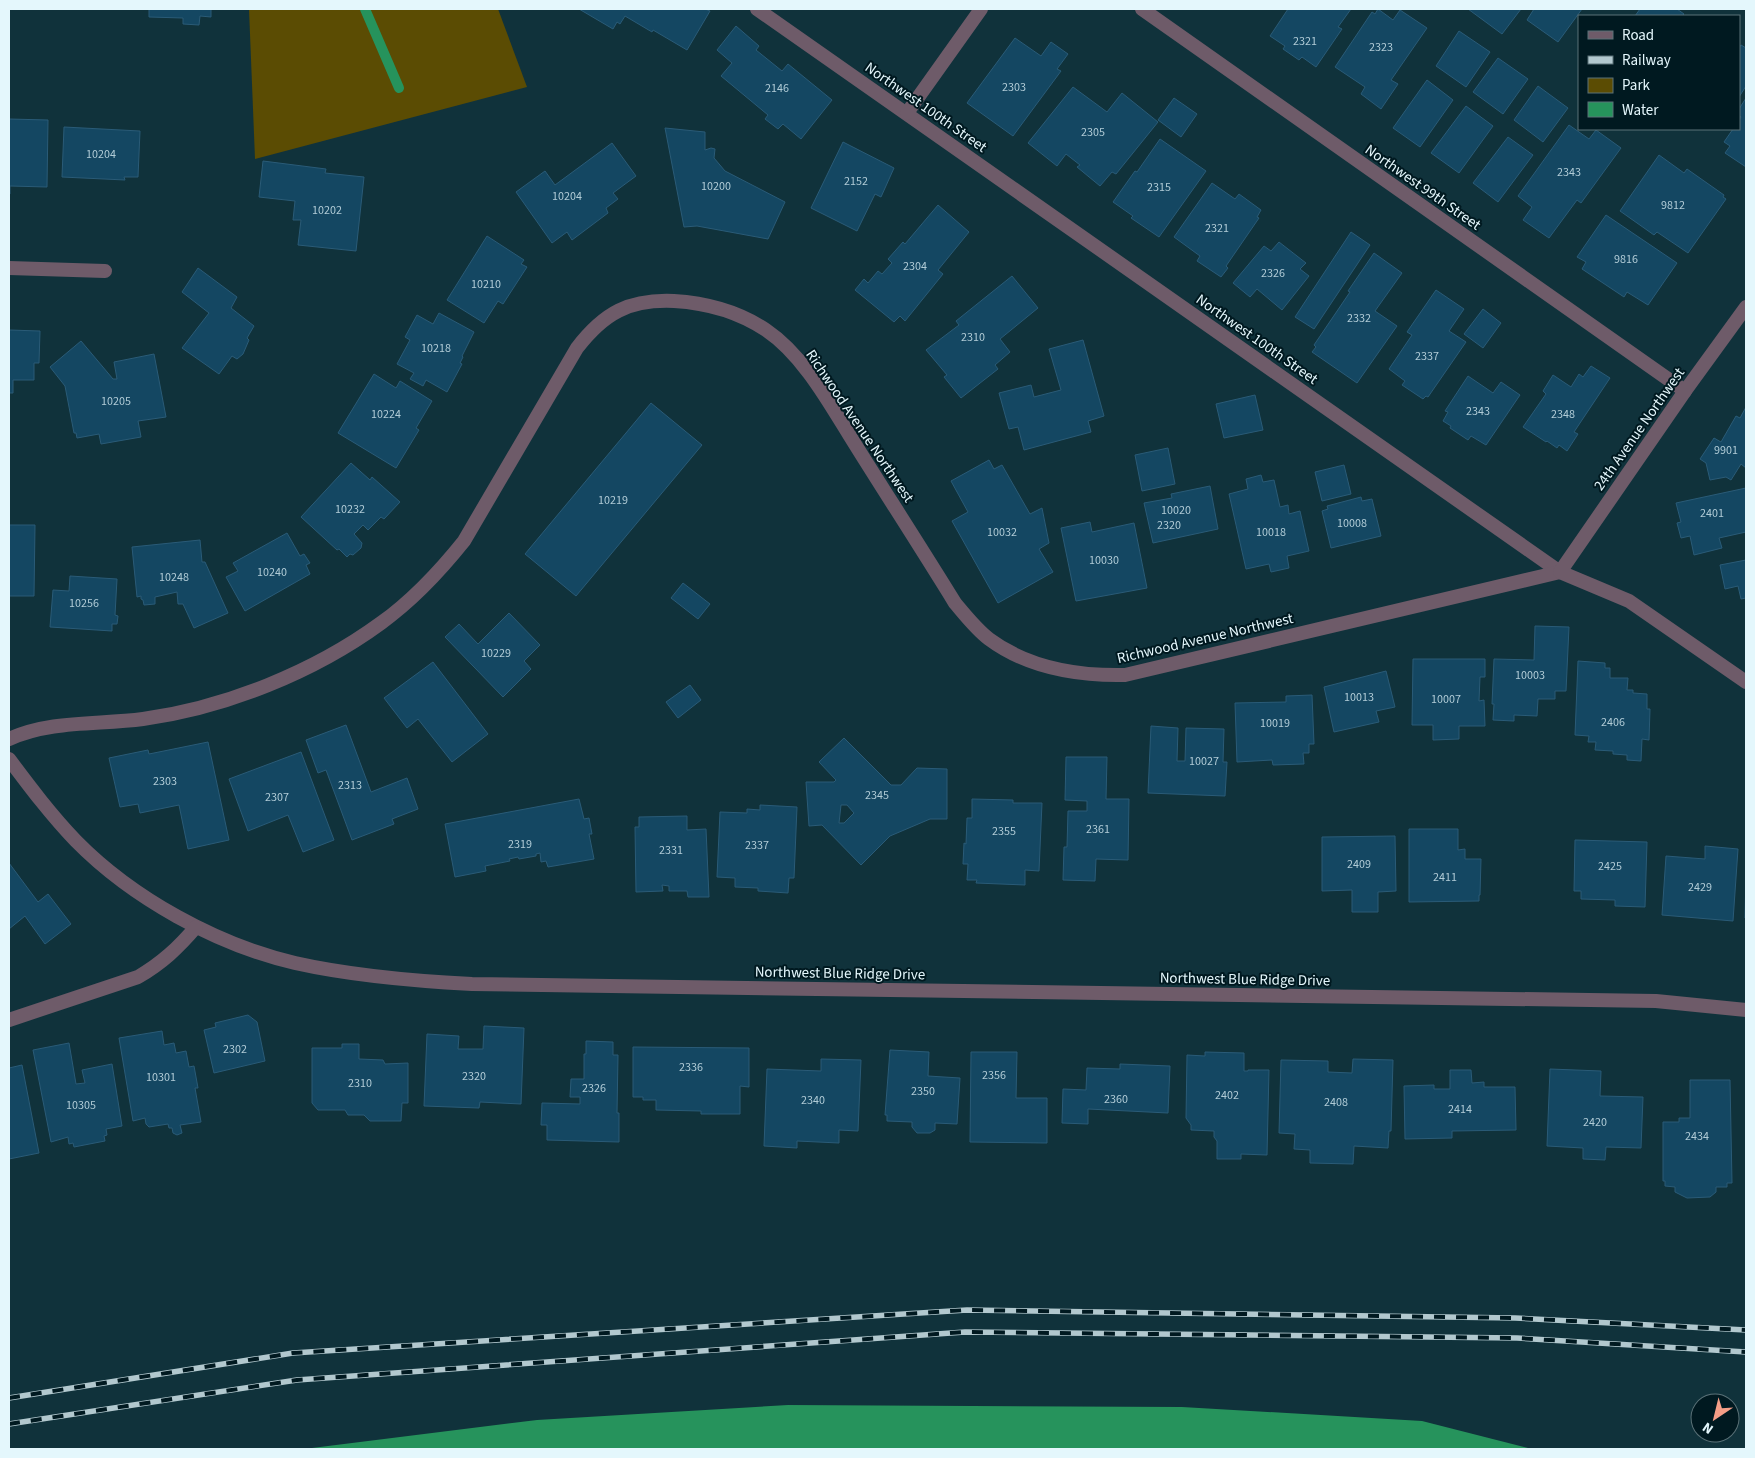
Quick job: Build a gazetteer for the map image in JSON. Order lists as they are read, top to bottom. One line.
{"streets":{"street":["Northwest 100th Street","Northwest 99th Street","Richwood Avenue Northwest","24th Avenue Northwest","Northwest Blue Ridge Drive"]},"crossings":[["Northwest 100th Street","Richwood Avenue Northwest"],["Northwest 100th Street","24th Avenue Northwest"],["Northwest 99th Street","24th Avenue Northwest"],["Richwood Avenue Northwest","24th Avenue Northwest"]],"house_numbers":["2321","2323","2303","2146","2305","10204","2343","2152","10200","2315","10204","9812","10202","2321","9816","2304","2326","10210","2332","2310","10218","2337","10205","2343","10224","2348","9901","10219","10232","10020","2401","10008","2320","10032","10018","10030","10240","10248","10256","10229","10003","10013","10007","2406","10019","10027","2303","2313","2345","2307","2361","2355","2319","2337","2331","2409","2425","2411","2429","2302","2336","2356","2320","10301","2310","2326","2350","2402","2360","2340","2408","10305","2414","2420","2434"],"legend":["Road","Railway","Park","Water"],"north":"bottom left"}
